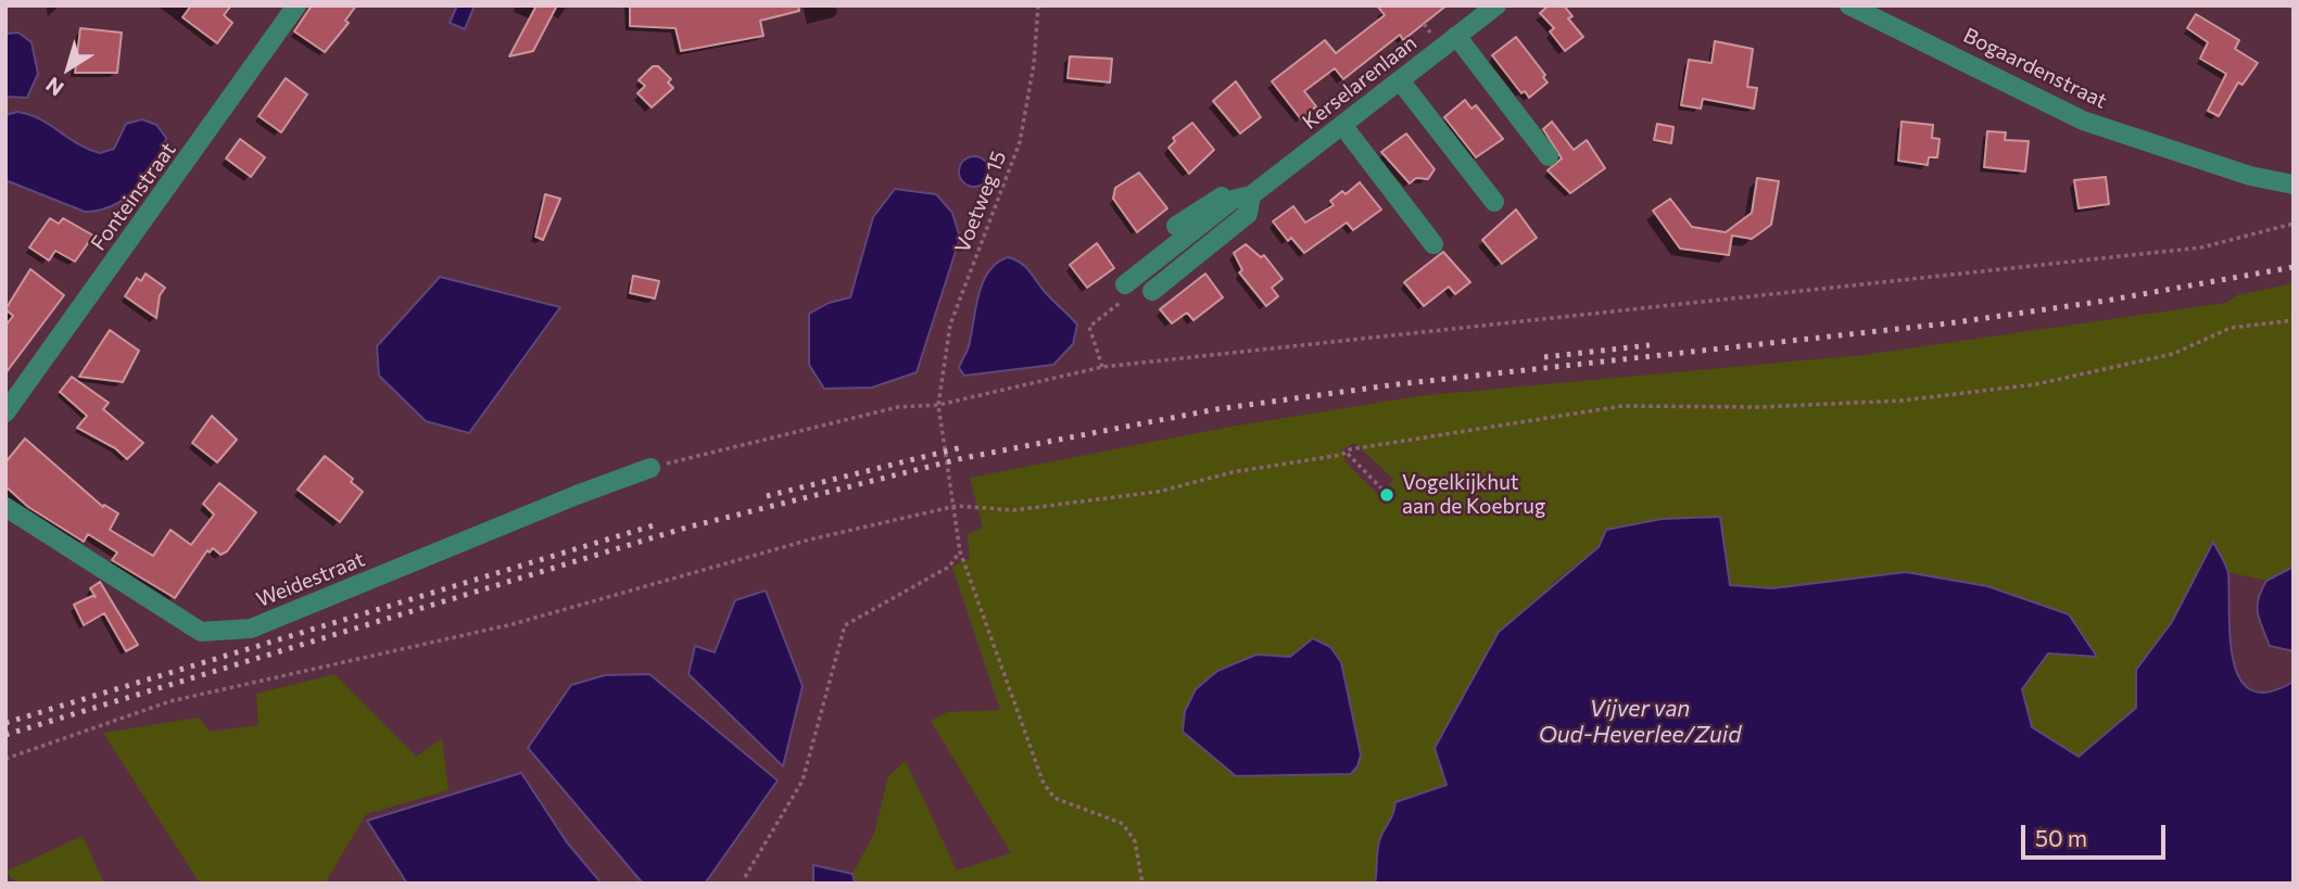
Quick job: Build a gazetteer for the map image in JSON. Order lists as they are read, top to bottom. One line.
{"streets":{"street":["Bogaardenstraat","Kerselarenlaan","Fonteinstraat","Weidestraat"],"path":["Voetweg 15"]},"water":["Vijver van Oud-Heverlee/Zuid"],"places":["Vogelkijkhut aan de Koebrug"],"scale_bar":"50 m","north":"bottom left"}
